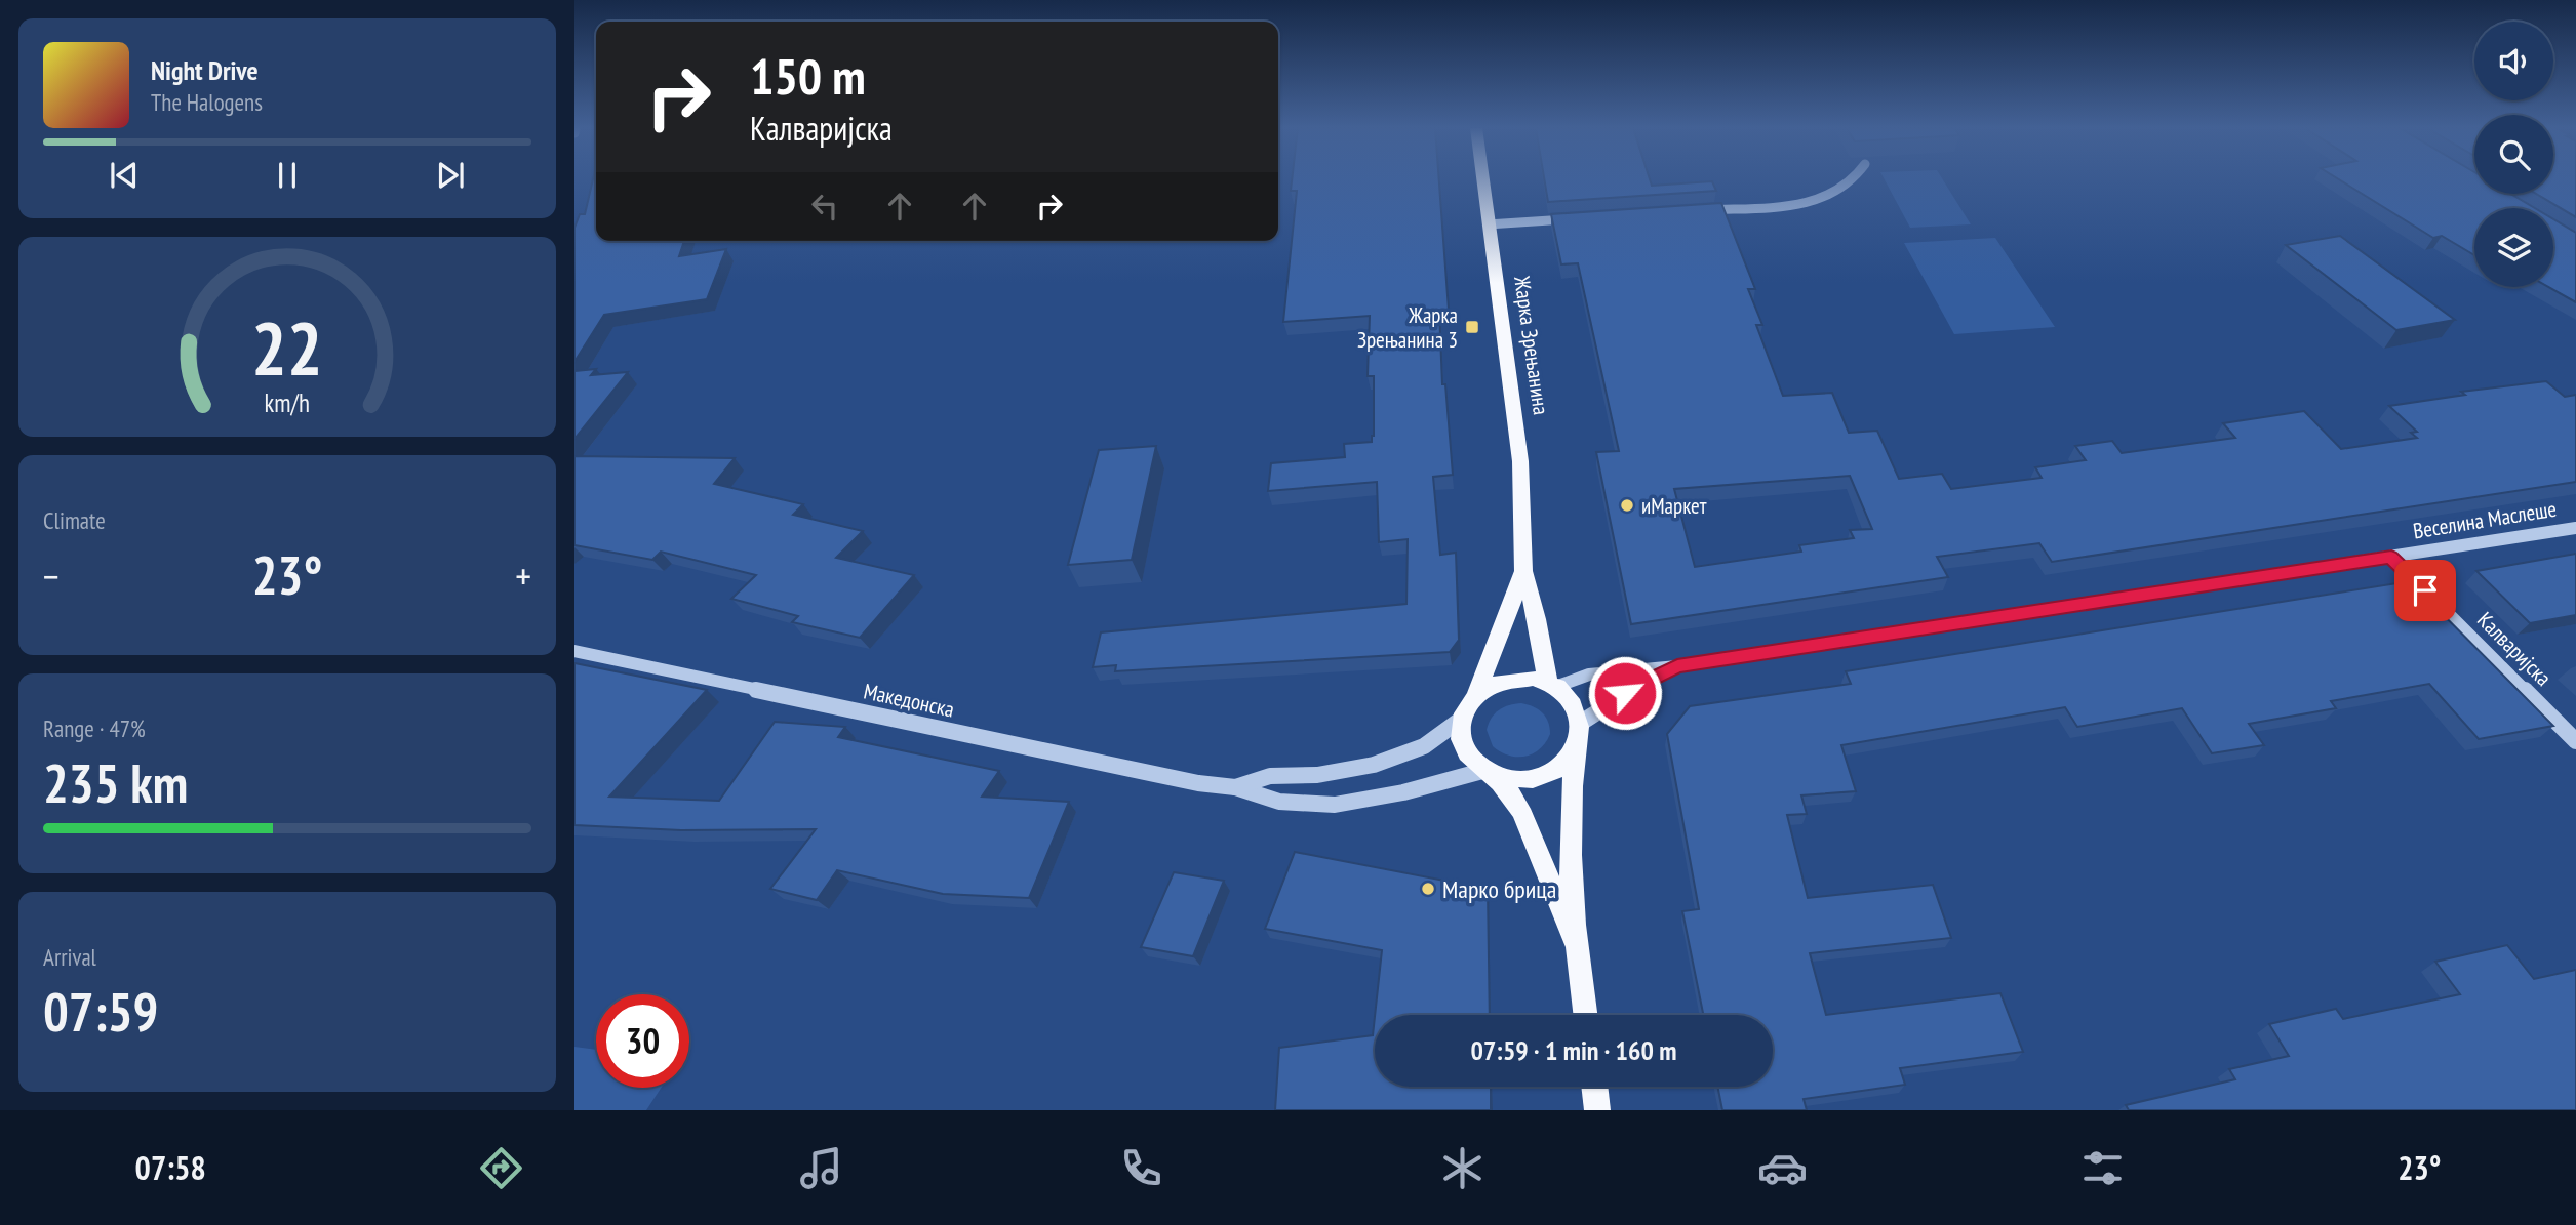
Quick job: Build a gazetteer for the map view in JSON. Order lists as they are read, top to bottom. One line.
{"streets":{"main road":["Жарка Зрењанина"],"street":["Веселина Маслеше","Калваријска","Македонска"]},"crossings":[["Жарка Зрењанина","Веселина Маслеше"],["Жарка Зрењанина","Македонска"],["Веселина Маслеше","Калваријска"],["Веселина Маслеше","Македонска"]],"places":{"transit":["Жарка Зрењанина 3"],"other":["иМаркет","Марко брица"]},"page":{"turn":["150 m","Калваријска"],"song":["Night Drive","The Halogens"],"tile":["Climate",["Range · 47%","235 km"],["Arrival","07:59"]],"heat":["−","23°","+"],"limit":"30","trip":"07:59 · 1 min · 160 m","tabs":["07:58","23°"],"gauge":["22","km/h"]}}
